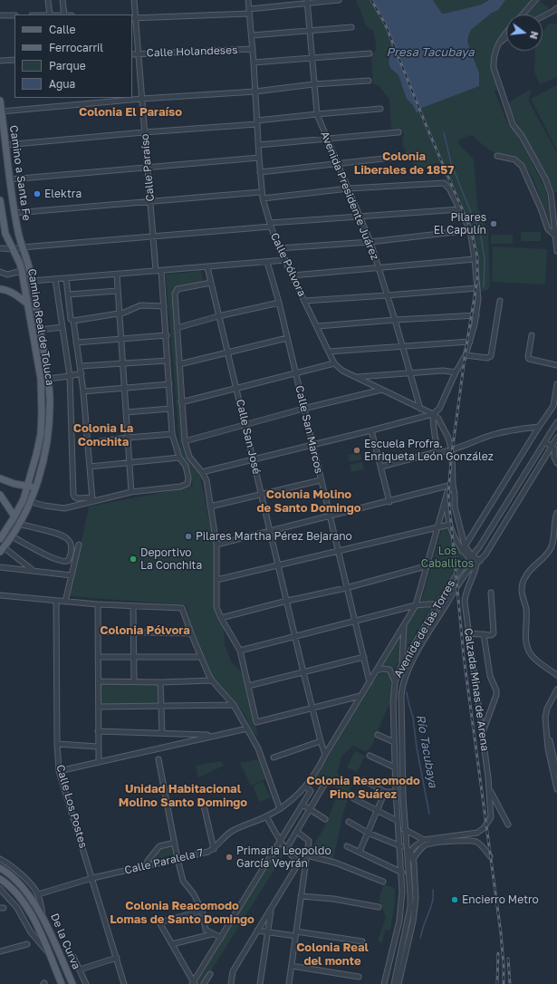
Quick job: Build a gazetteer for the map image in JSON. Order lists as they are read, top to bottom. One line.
{"streets":{"main road":["Camino a Santa Fe","Camino Real de Toluca","De la Curva"],"street":["Calle Holandeses","Calle Paraíso","Avenida Presidente Juárez","Calle Pólvora","Calle San Marcos","Calle San José","Avenida de las Torres","Calzada Minas de Arena","Calle Los Postes","Calle Paralela 7"]},"crossings":[["Calle Holandeses","Calle Paraíso"],["Calle Holandeses","Calle Pólvora"],["Camino a Santa Fe","Camino Real de Toluca"],["Avenida Presidente Juárez","Calle Pólvora"],["Calle San Marcos","Calle Paralela 7"],["Calle San José","Calle Paralela 7"],["Avenida de las Torres","Calzada Minas de Arena"],["Calle Los Postes","Calle Paralela 7"],["Calle Paralela 7","De la Curva"]],"districts":["Colonia El Paraíso","Colonia Liberales de 1857","Colonia La Conchita","Colonia Molino de Santo Domingo","Colonia Pólvora","Colonia Reacomodo Pino Suárez","Unidad Habitacional Molino Santo Domingo","Colonia Reacomodo Lomas de Santo Domingo","Colonia Real del monte"],"water":["Presa Tacubaya","Río Tacubaya"],"parks":["Los Caballitos"],"places":["Elektra","Pilares El Capulín","Escuela Profra. Enriqueta León González","Pilares Martha Pérez Bejarano","Deportivo La Conchita","Primaria Leopoldo García Veyrán","Encierro Metro"],"legend":["Calle","Ferrocarril","Parque","Agua"],"north":"right"}
